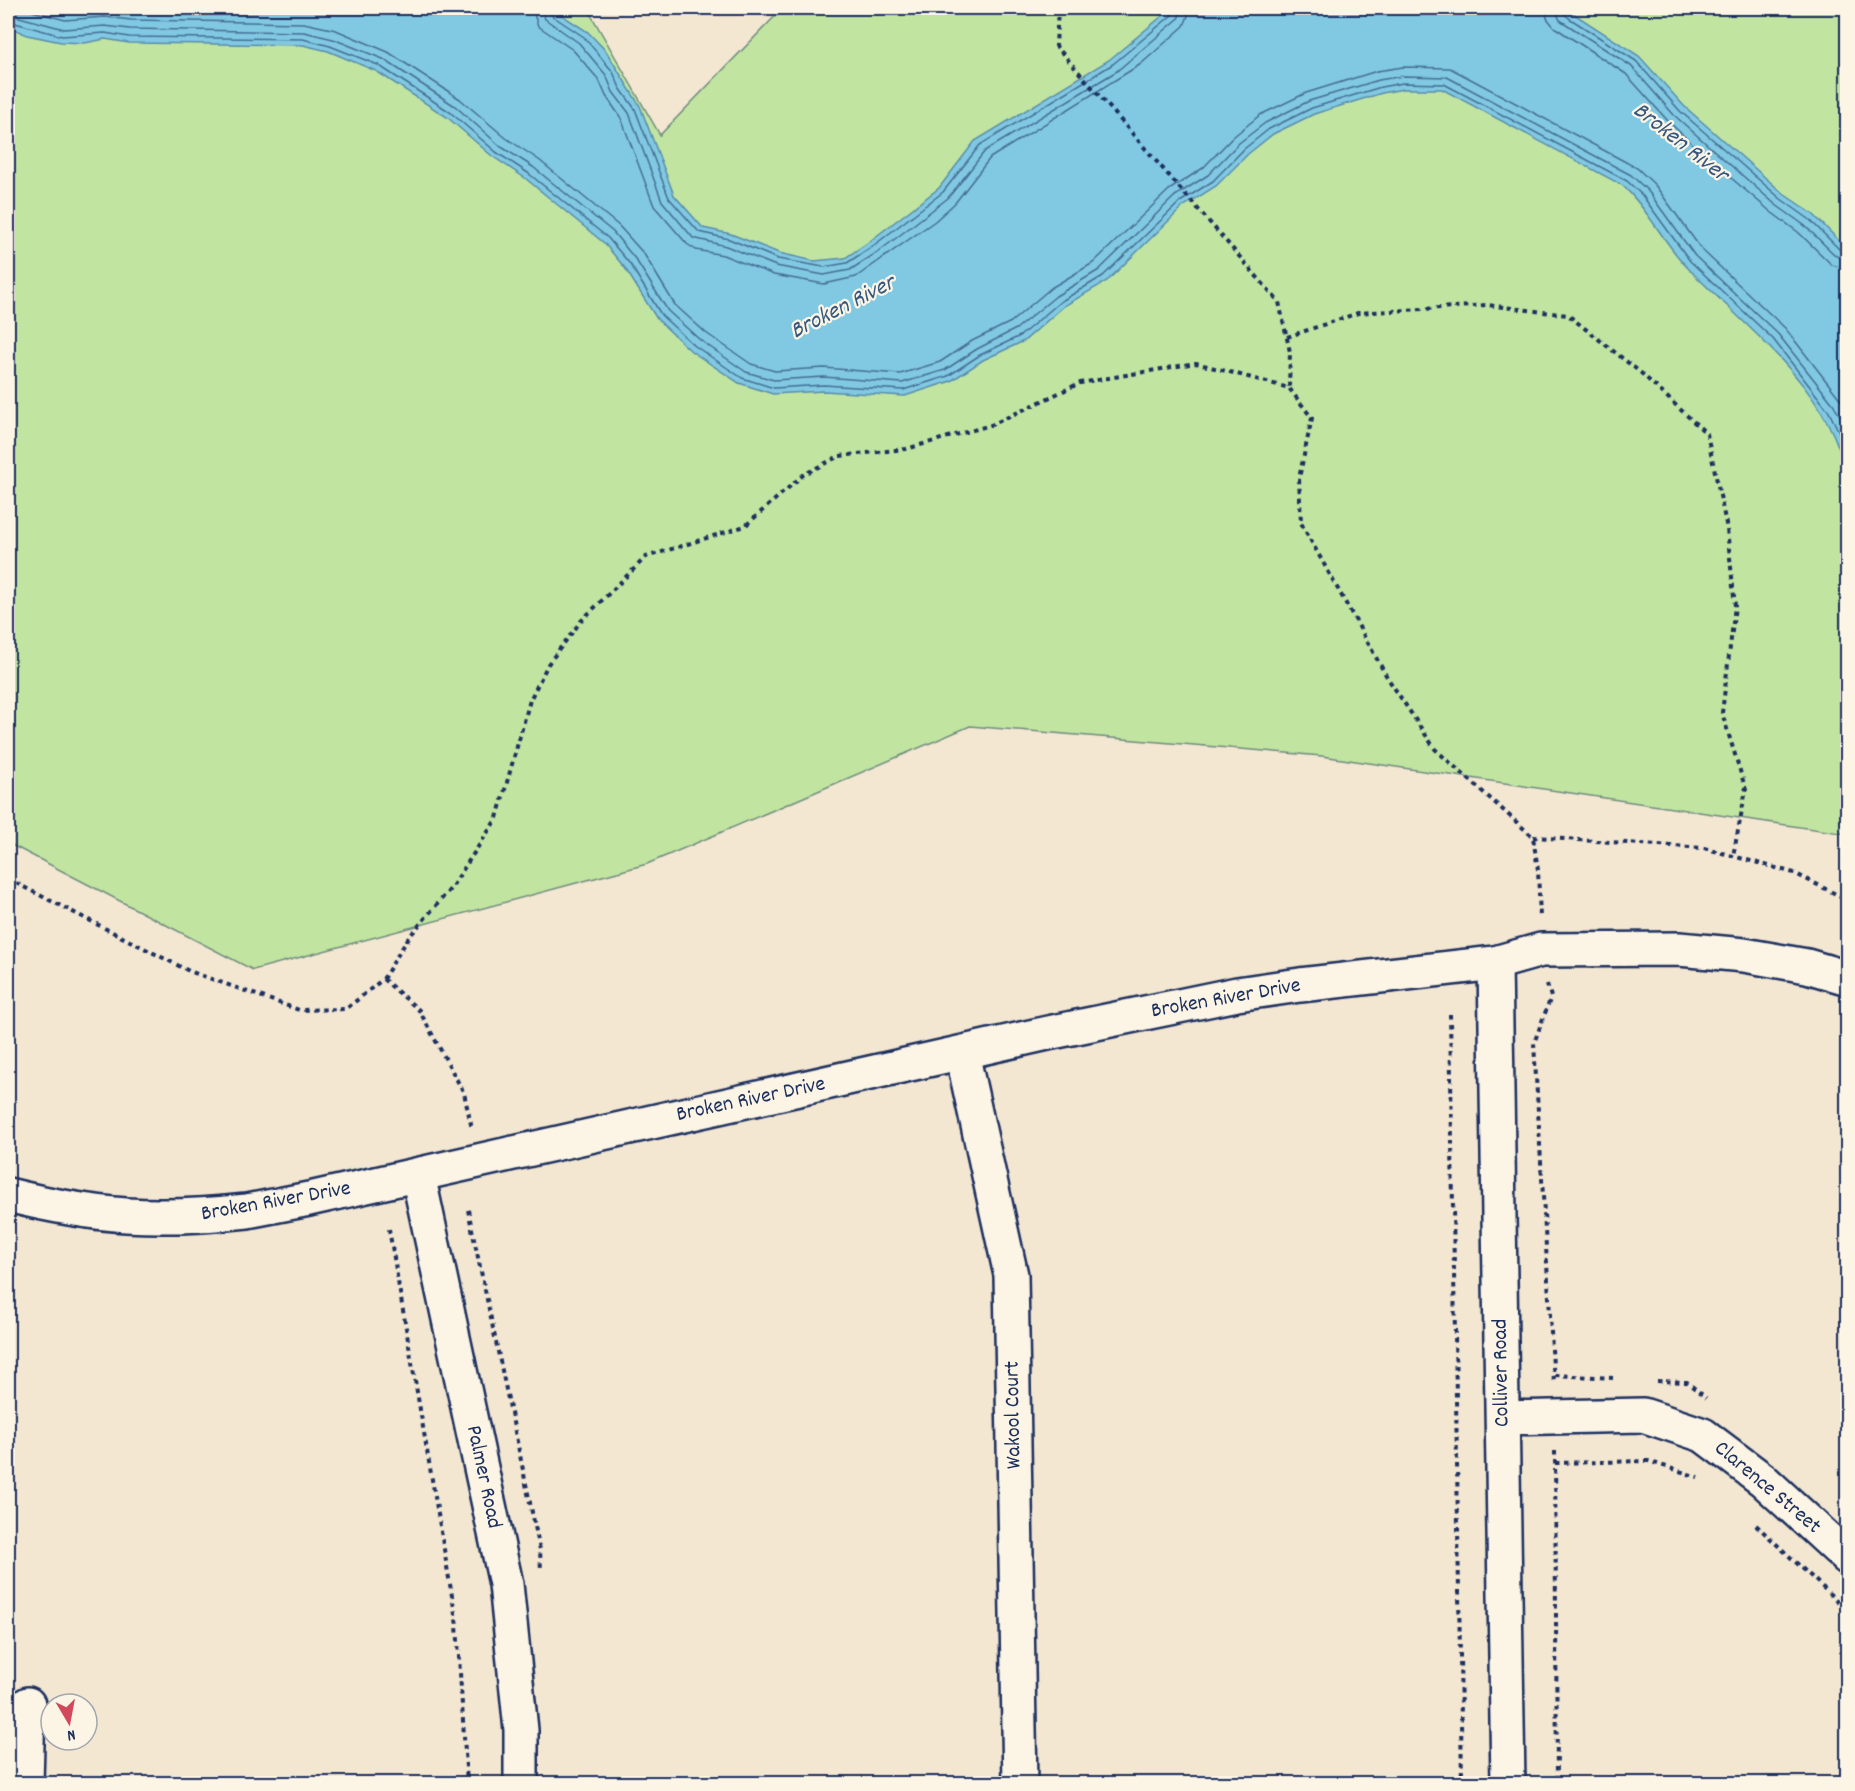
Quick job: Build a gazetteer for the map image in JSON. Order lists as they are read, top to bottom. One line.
{"streets":{"street":["Broken River Drive","Colliver Road","Wakool Court","Palmer Road","Clarence Street"]},"crossings":[["Broken River Drive","Colliver Road"],["Broken River Drive","Wakool Court"],["Broken River Drive","Palmer Road"],["Colliver Road","Clarence Street"]],"water":["Broken River"],"north":"bottom"}
